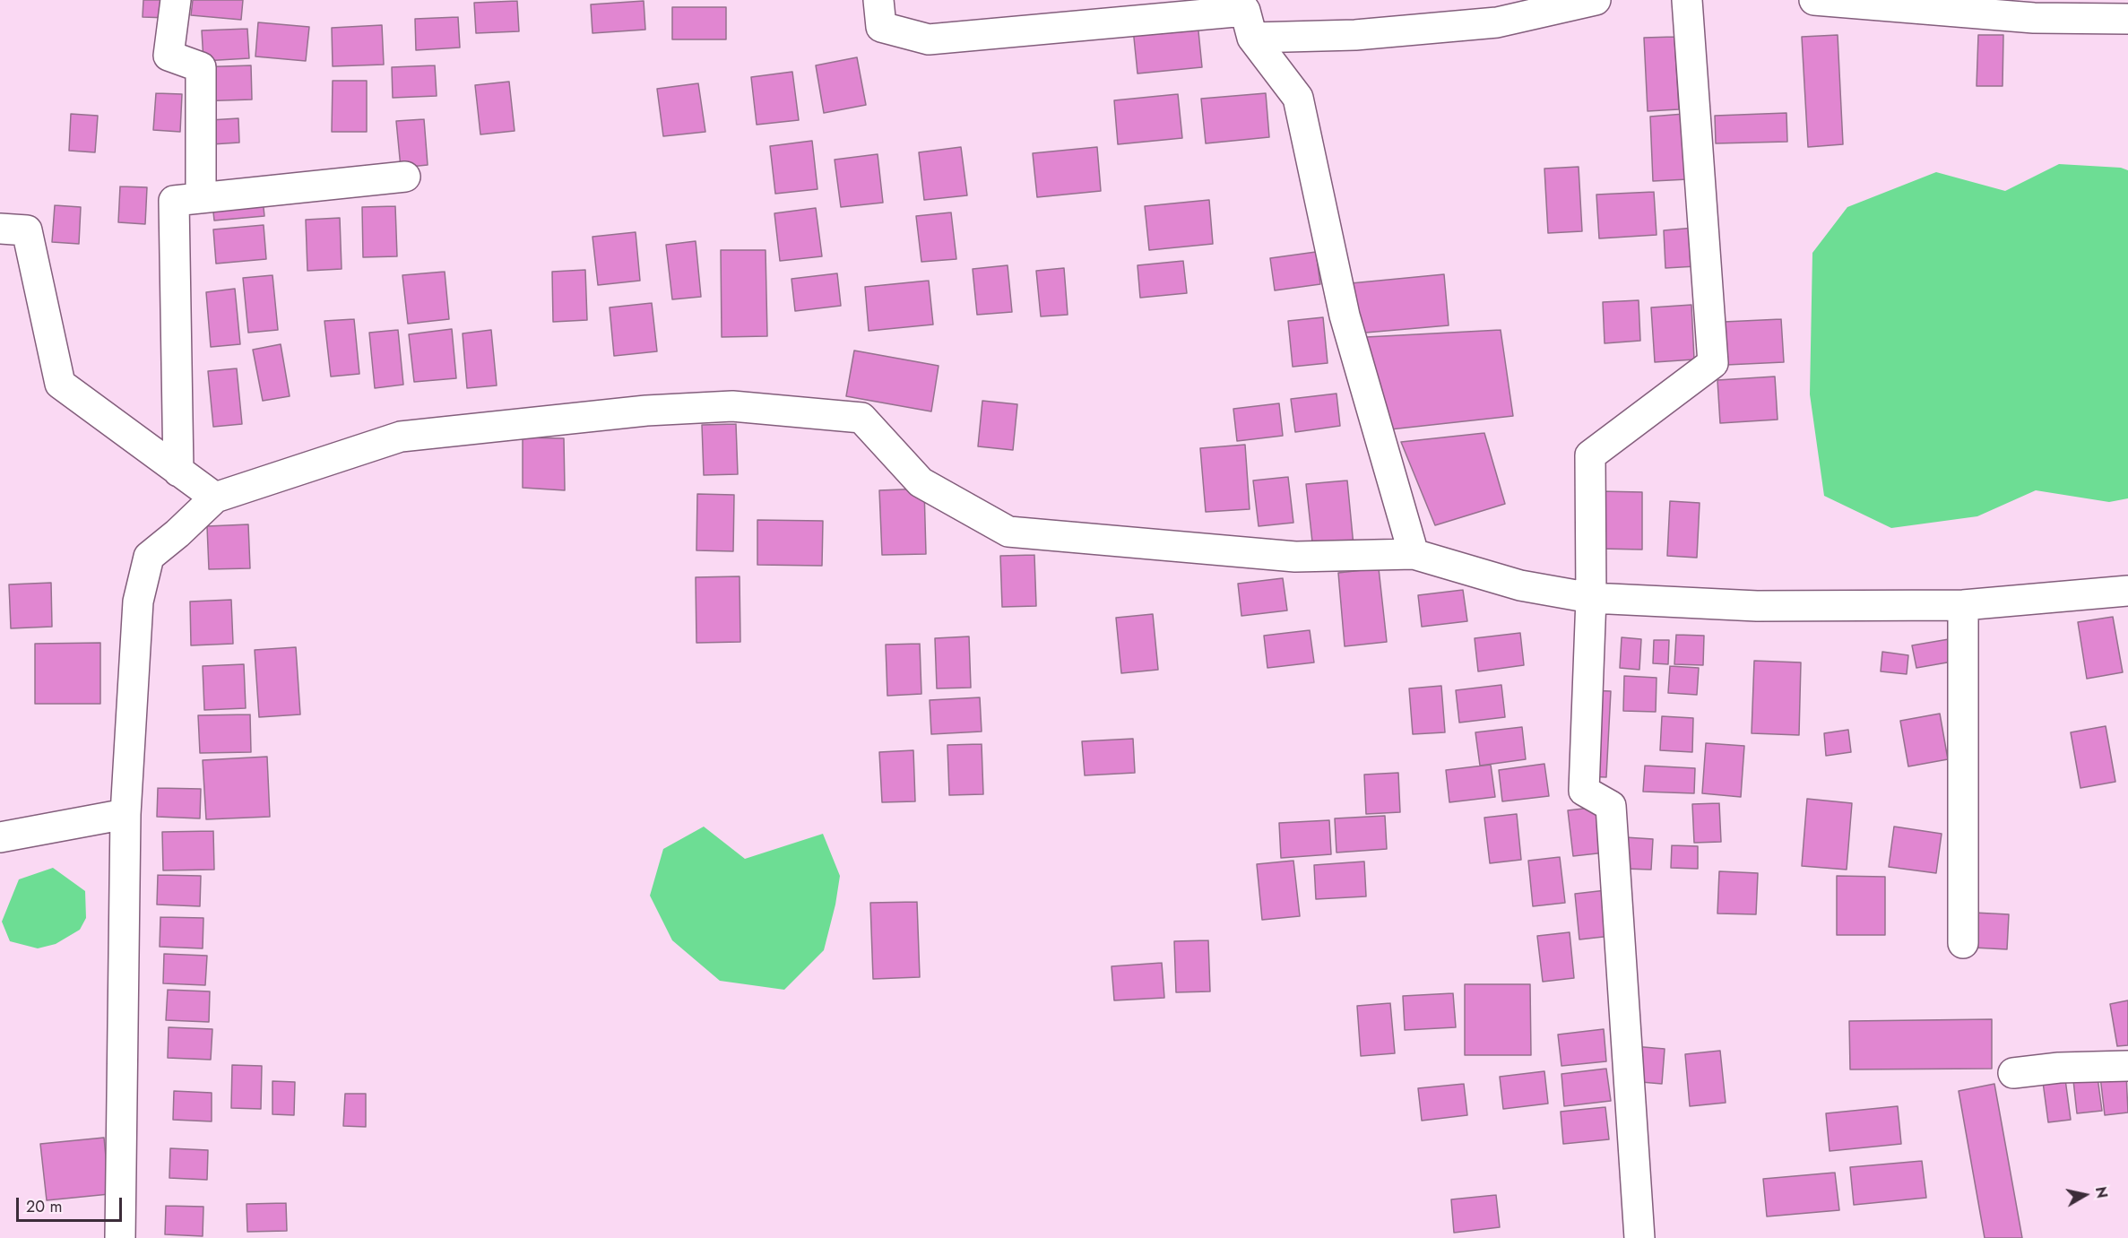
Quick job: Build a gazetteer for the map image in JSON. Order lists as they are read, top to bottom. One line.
{"scale_bar":"20 m","north":"right"}
